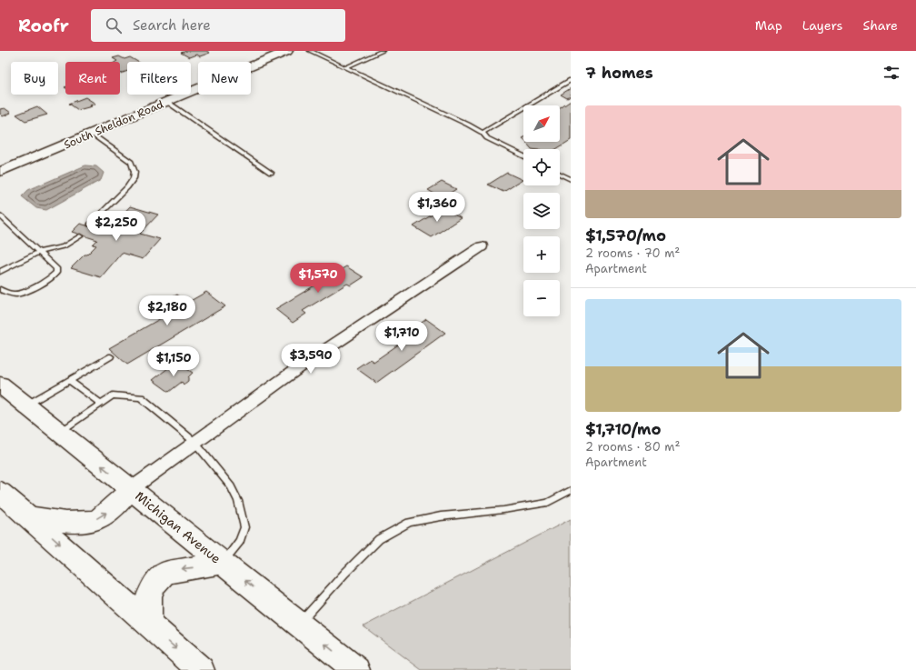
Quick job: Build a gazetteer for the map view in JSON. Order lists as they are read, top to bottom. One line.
{"streets":{"main road":["Michigan Avenue"],"street":["South Sheldon Road"]},"north":"top right","page":{"header":"Roofr","search":"Search here","nav":["Map","Layers","Share"],"heading":"7 homes","chip":["Buy","Rent","Filters","New"],"list":[{"name":"$1,570/mo","note":"2 rooms · 70 m² · Apartment"},{"name":"$1,710/mo","note":"2 rooms · 80 m² · Apartment"}],"map_buttons":["+","−"],"price":["$1,360","$2,250","$1,570","$2,180","$1,710","$3,590","$1,150"]}}
